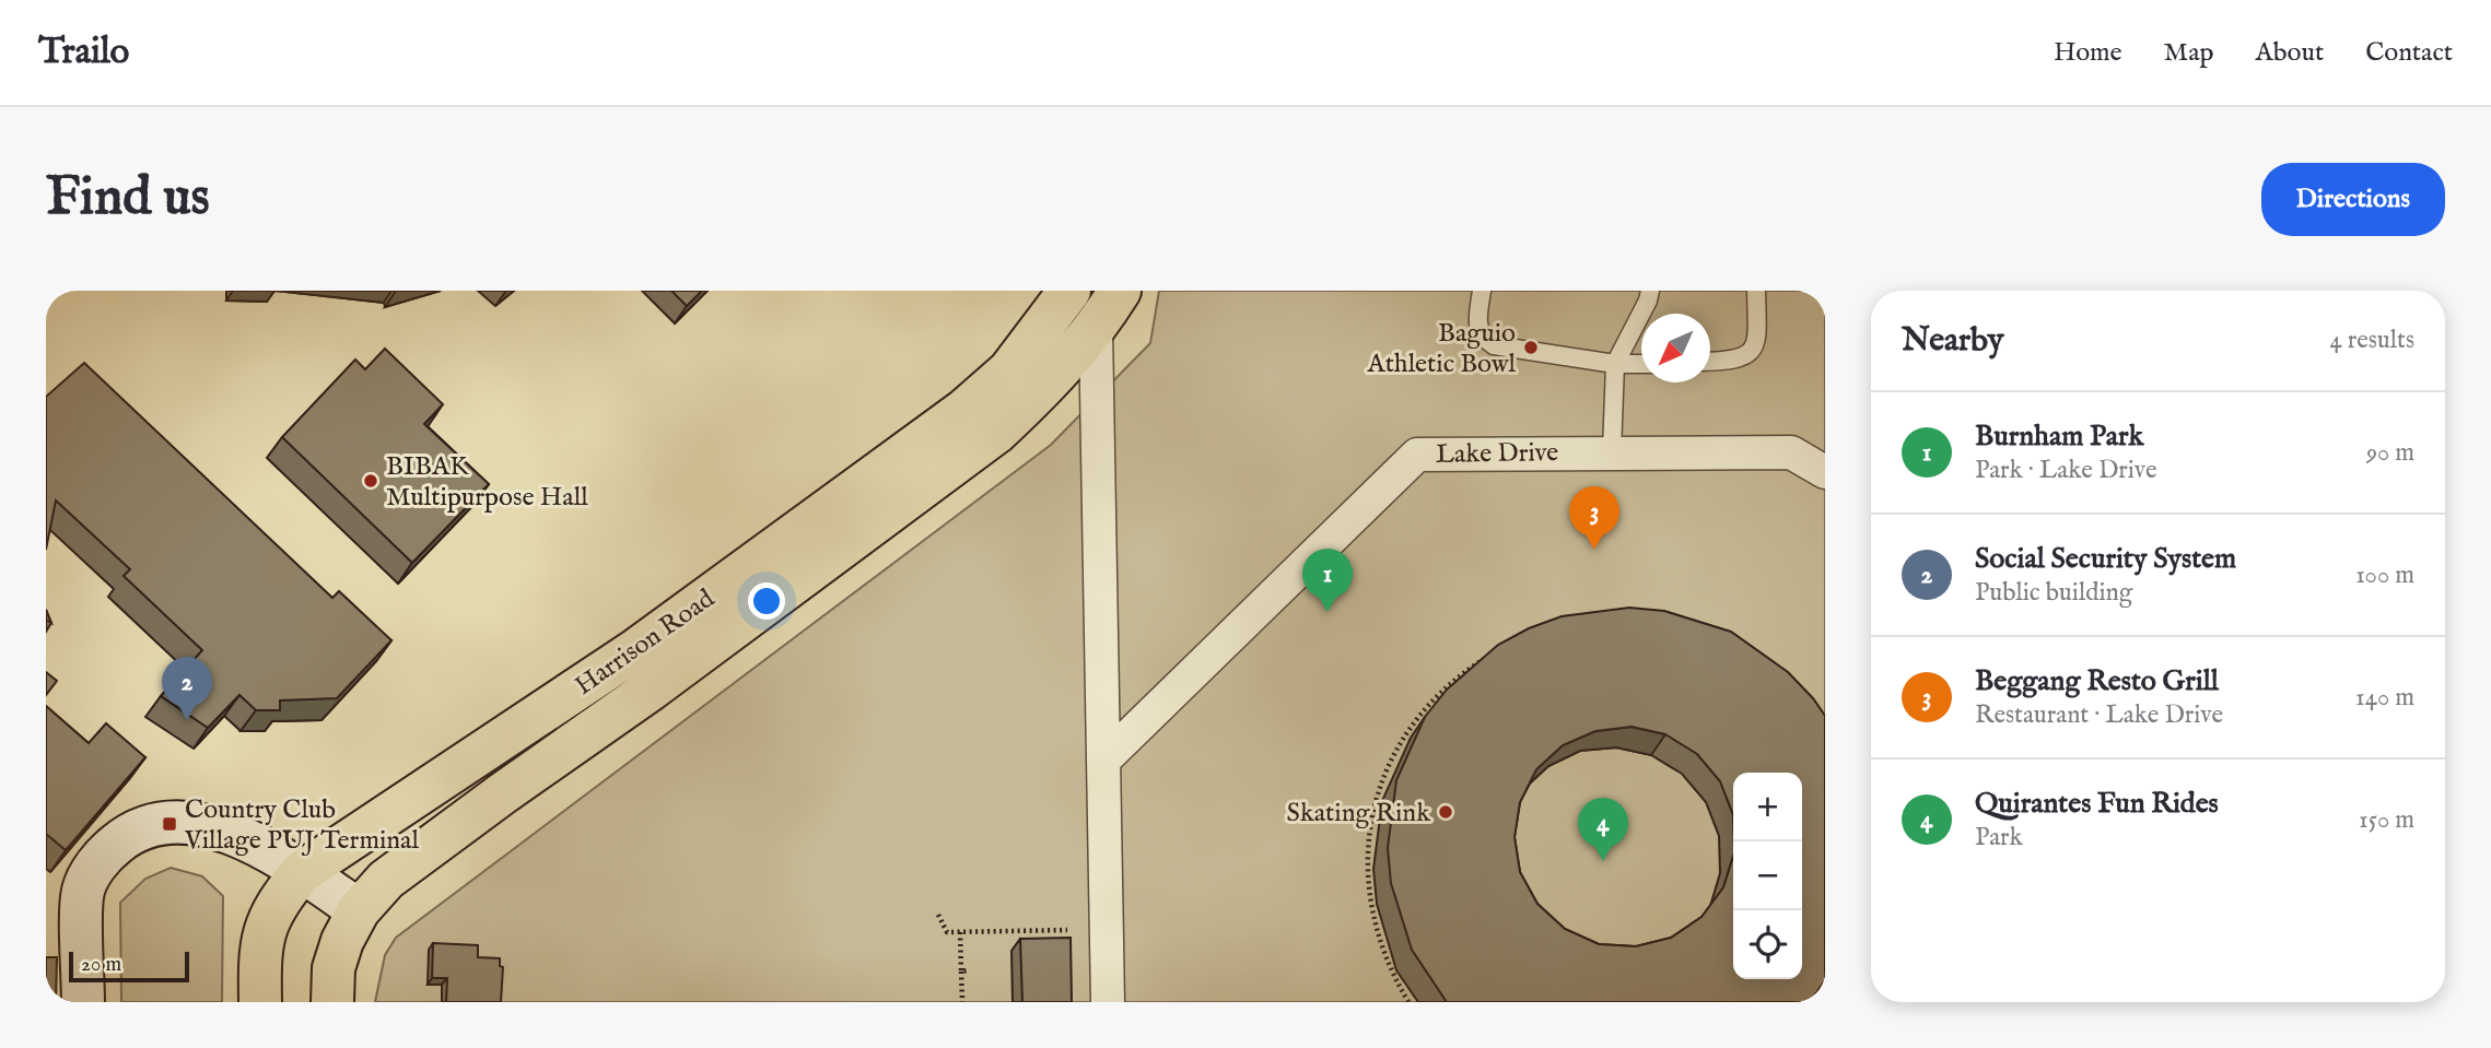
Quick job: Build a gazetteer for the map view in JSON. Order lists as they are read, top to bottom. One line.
{"streets":{"highway":["Harrison Road"],"street":["Lake Drive"]},"places":{"other":["Baguio Athletic Bowl","BIBAK Multipurpose Hall","Skating Rink"],"transit":["Country Club Village PUJ Terminal"]},"scale_bar":"20 m","north":"bottom left","page":{"header":"Trailo","nav":["Home","Map","About","Contact"],"buttons":"Directions","title":"Find us","heading":["Nearby","4 results"],"list":[{"mark":"1","name":"Burnham Park","note":"Park · Lake Drive","value":"90 m"},{"mark":"2","name":"Social Security System","note":"Public building","value":"100 m"},{"mark":"3","name":"Beggang Resto Grill","note":"Restaurant · Lake Drive","value":"140 m"},{"mark":"4","name":"Quirantes Fun Rides","note":"Park","value":"150 m"}],"pins":["3","1","2","4"],"map_buttons":["+","−"],"scale":"20 m"}}
